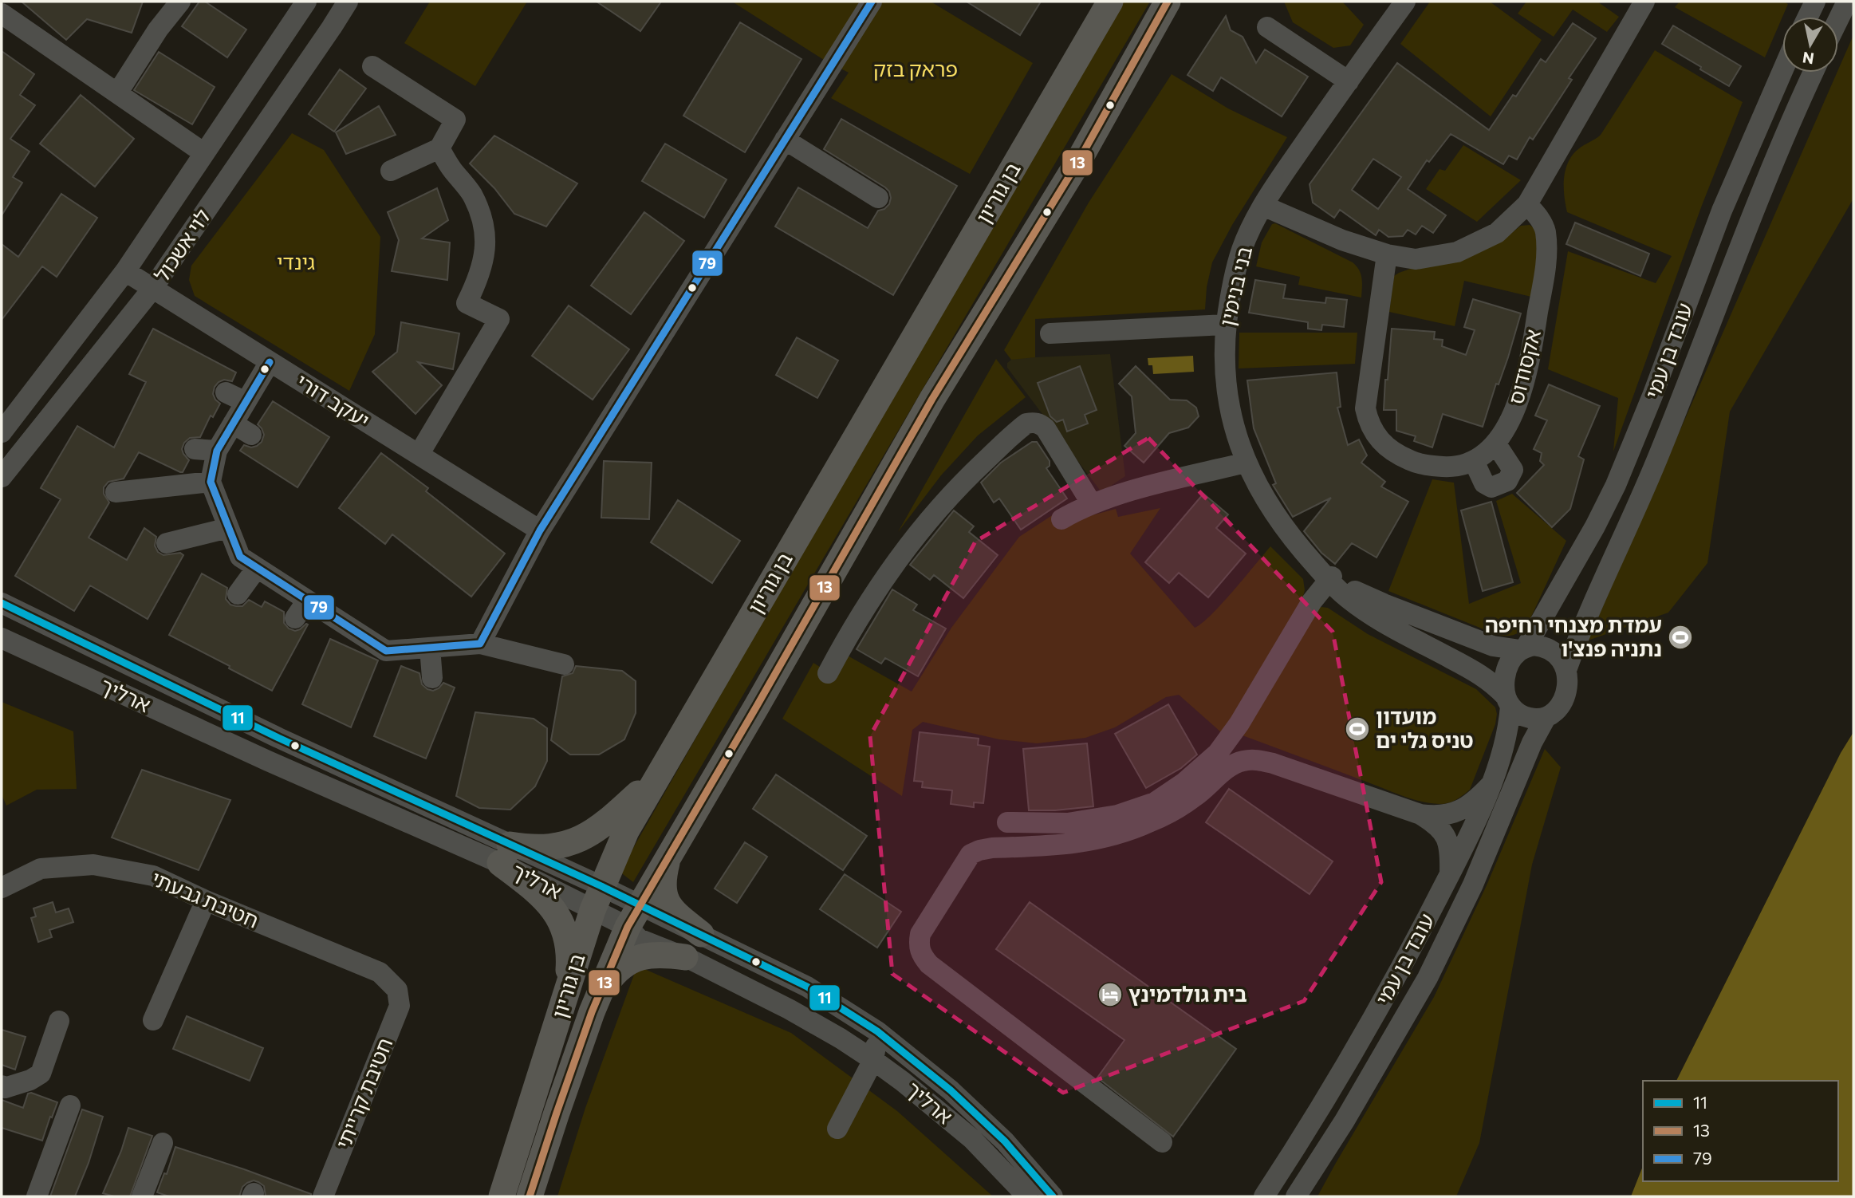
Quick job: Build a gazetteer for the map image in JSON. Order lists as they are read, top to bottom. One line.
{"streets":{"main road":["בן גוריון"],"street":["לוי אשכול","בני בנימין","עובד בן עמי","אקסודוס","יעקב דורי","ארליך","חטיבת גבעתי","חטיבת קרייתי"]},"crossings":[["בן גוריון","ארליך"],["לוי אשכול","יעקב דורי"],["בני בנימין","עובד בן עמי"],["חטיבת גבעתי","חטיבת קרייתי"]],"parks":["פראק בזק","גינדי"],"places":{"sports":["עמדת מצנחי רחיפה נתניה פנצ'ו","מועדון טניס גלי ים"],"hotel":["בית גולדמינץ"]},"lines":["transit line 13","transit line 79","transit line 11"],"legend":["11","13","79"],"north":"bottom"}
